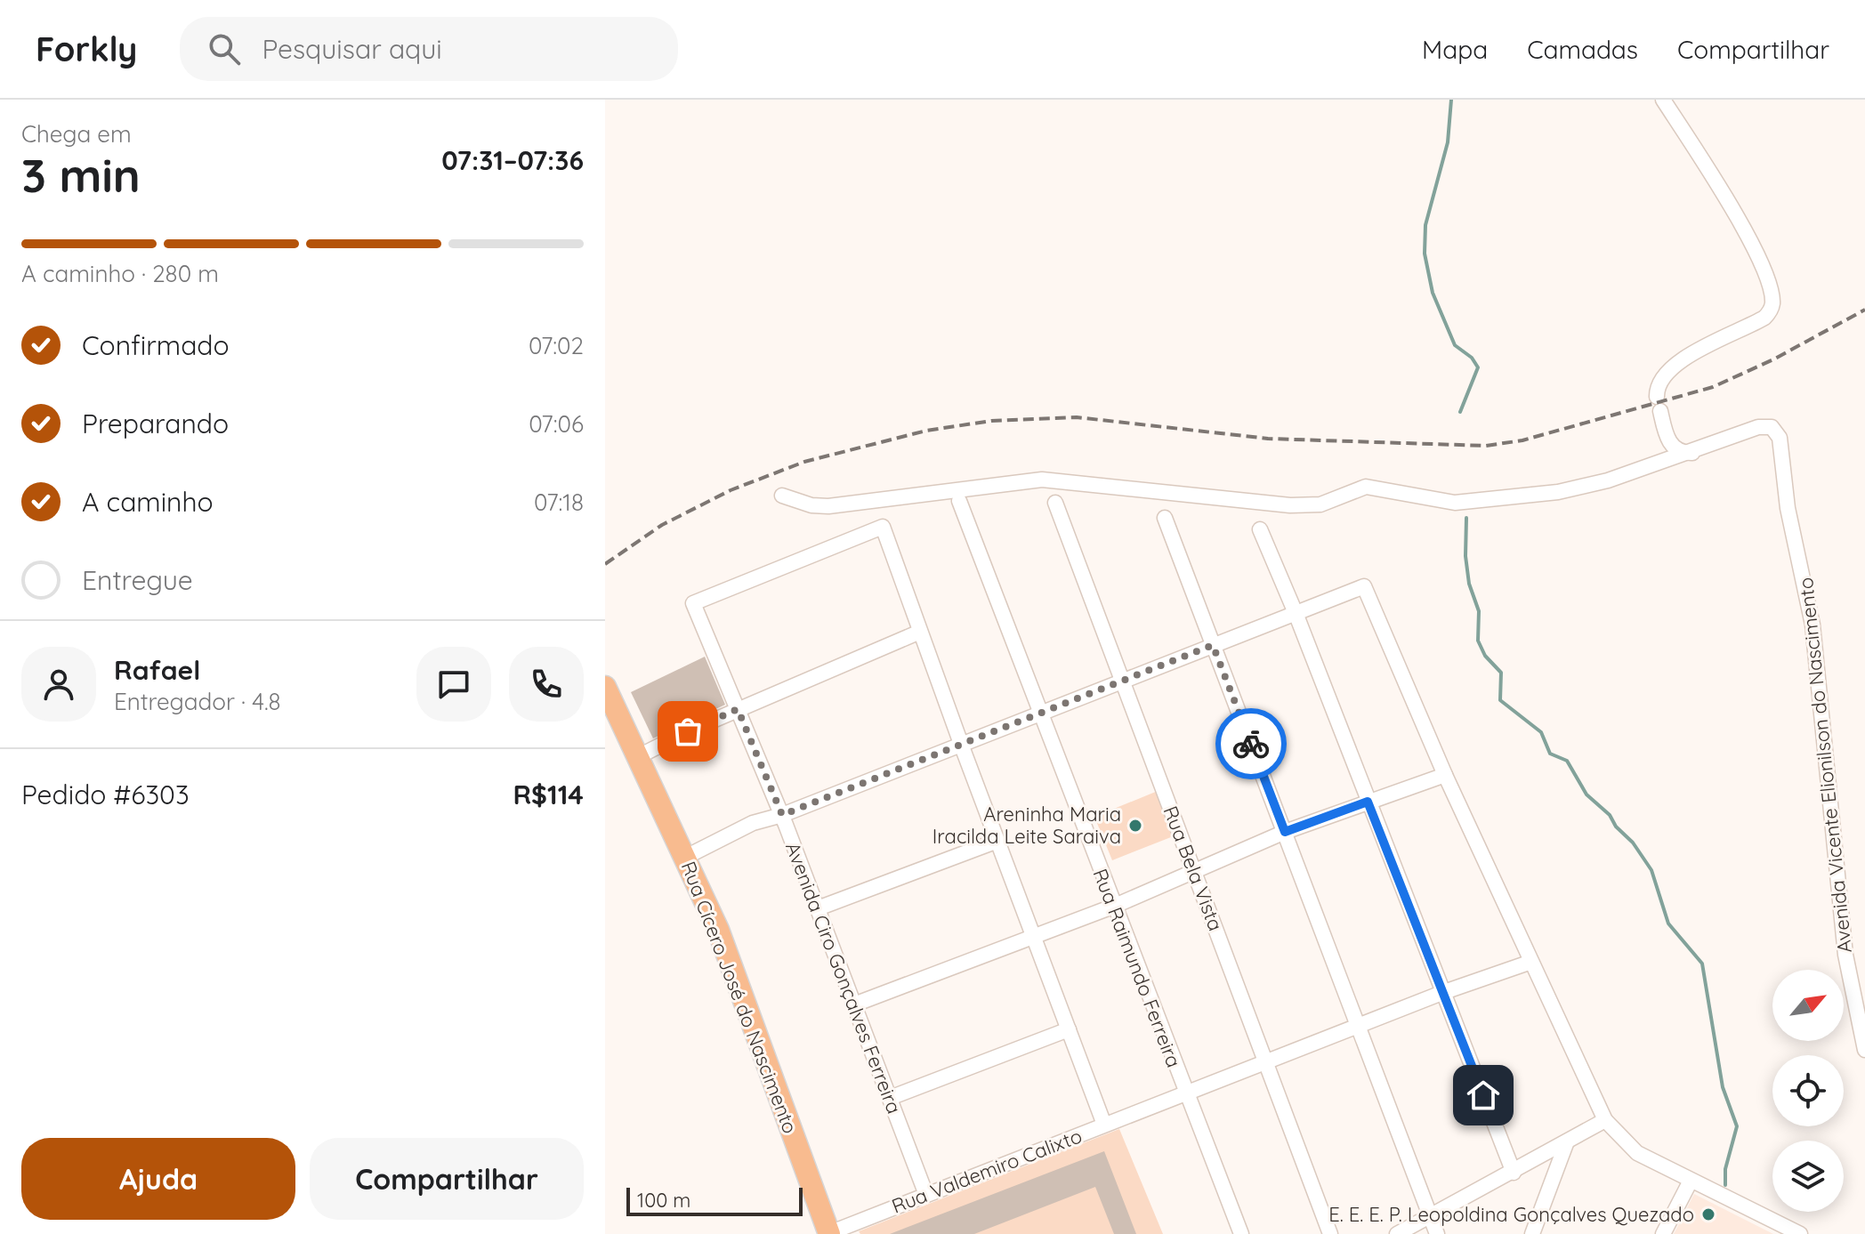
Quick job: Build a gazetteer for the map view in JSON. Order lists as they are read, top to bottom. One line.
{"streets":{"main road":["Rua Cícero José do Nascimento"],"street":["Avenida Vicente Elionilson do Nascimento","Rua Bela Vista","Rua Raimundo Ferreira","Avenida Ciro Gonçalves Ferreira","Rua Valdemiro Calixto"]},"crossings":[["Rua Bela Vista","Rua Valdemiro Calixto"],["Rua Raimundo Ferreira","Rua Valdemiro Calixto"],["Avenida Ciro Gonçalves Ferreira","Rua Valdemiro Calixto"],["Rua Cícero José do Nascimento","Rua Valdemiro Calixto"]],"places":["Areninha Maria Iracilda Leite Saraiva","E. E. E. P. Leopoldina Gonçalves Quezado"],"scale_bar":"100 m","north":"top right","page":{"header":"Forkly","search":"Pesquisar aqui","nav":["Mapa","Camadas","Compartilhar"],"heading":["3 min","Chega em","07:31–07:36"],"panel":["Rafael","Entregador · 4.8","Pedido #6303","R$114"],"bar":"A caminho · 280 m","list":[["Confirmado","07:02"],["Preparando","07:06"],["A caminho","07:18"],"Entregue"],"buttons":["Ajuda","Compartilhar"],"scale":"100 m"}}
